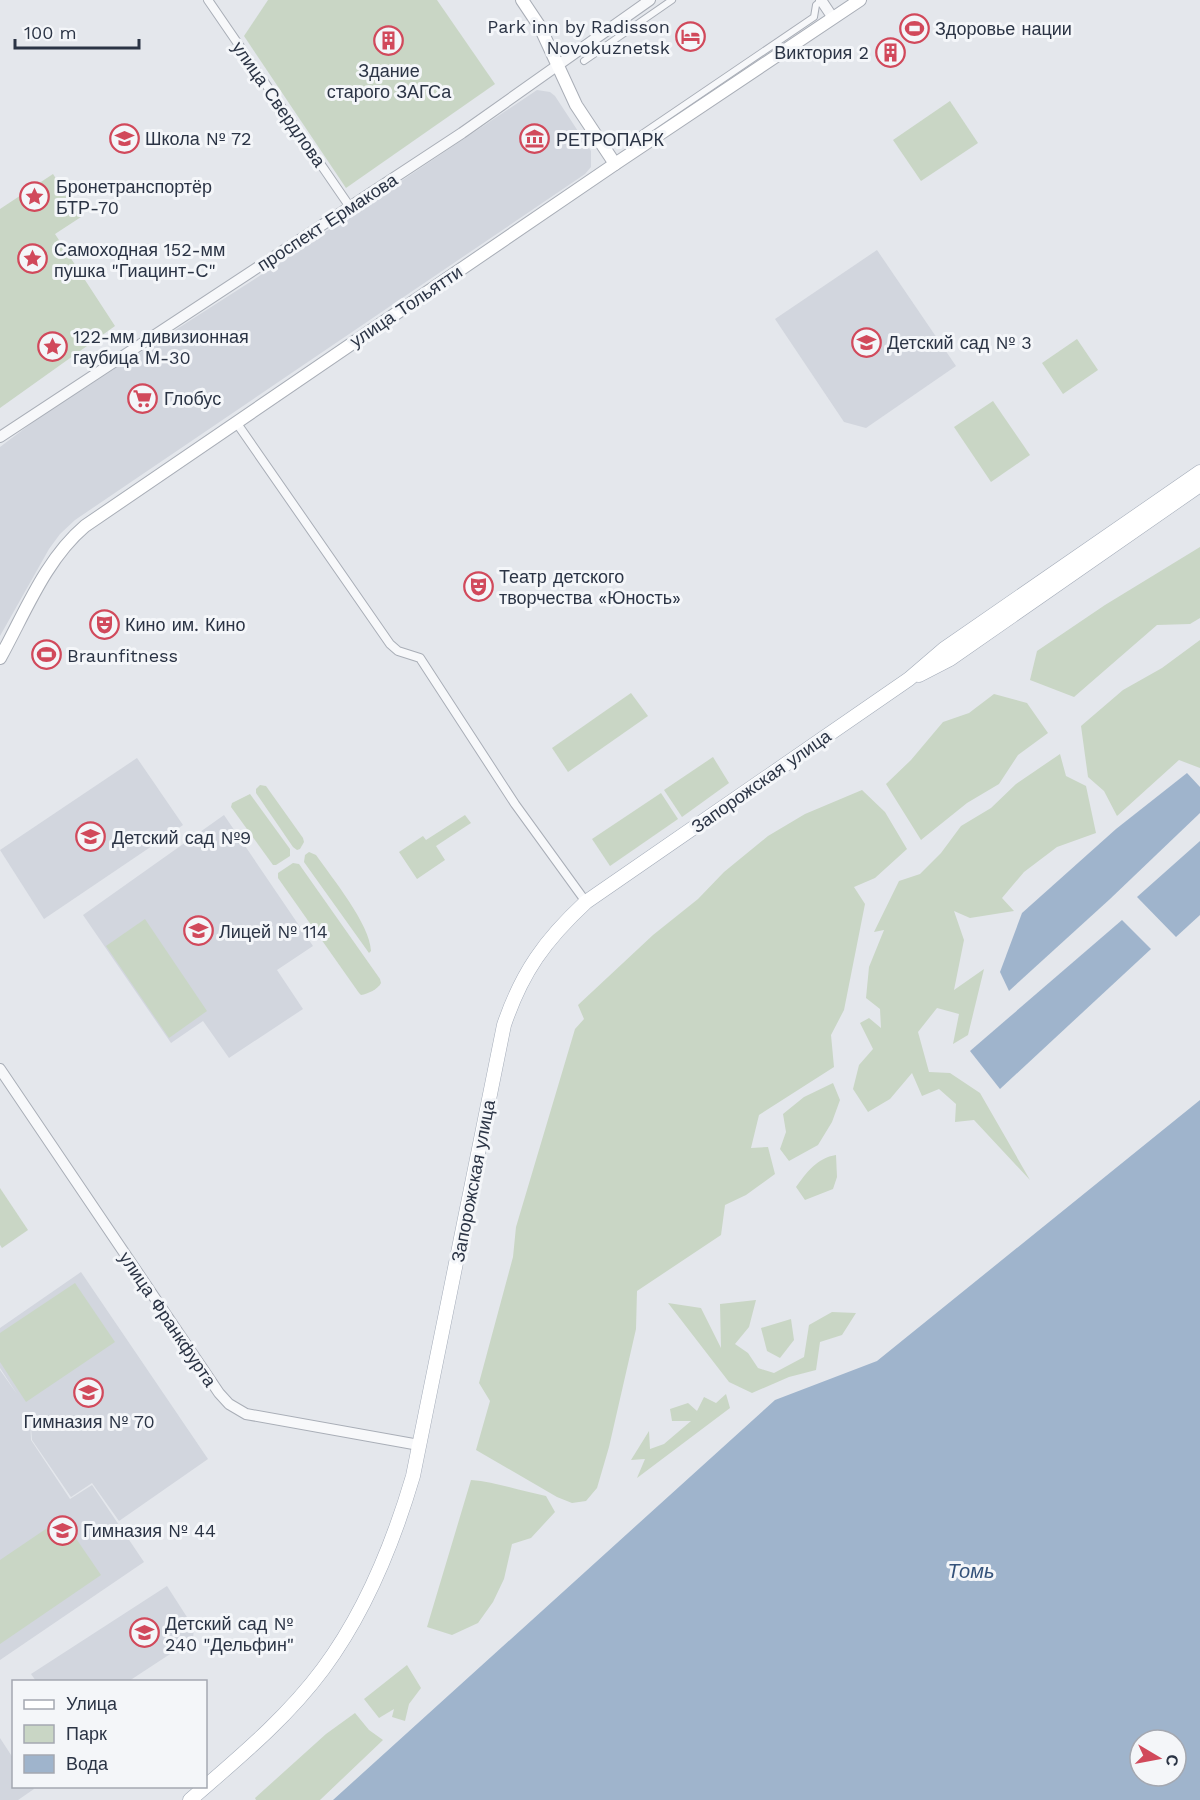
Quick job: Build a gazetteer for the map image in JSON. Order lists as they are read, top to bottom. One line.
{"streets":{"main road":["улица Тольятти","Запорожская улица"],"street":["улица Свердлова","проспект Ермакова","улица Франкфурта"]},"crossings":[["улица Свердлова","проспект Ермакова"],["Запорожская улица","улица Франкфурта"]],"water":["Томь"],"places":{"sports":["Здоровье нации","Braunfitness"],"hotel":["Park inn by Radisson Novokuznetsk"],"building":["Здание старого ЗАГСа","Виктория 2"],"school or university":["Школа № 72","Детский сад № 3","Детский сад №9","Лицей № 114","Гимназия № 70","Гимназия № 44","Детский сад № 240 \"Дельфин\""],"museum":["РЕТРОПАРК"],"place":["Бронетранспортёр БТР-70","Самоходная 152-мм пушка \"Гиацинт-С\"","122-мм дивизионная гаубица М-30"],"supermarket":["Глобус"],"theatre":["Театр детского творчества «Юность»","Кино им. Кино"]},"legend":["Улица","Парк","Вода"],"scale_bar":"100 m","north":"right"}
